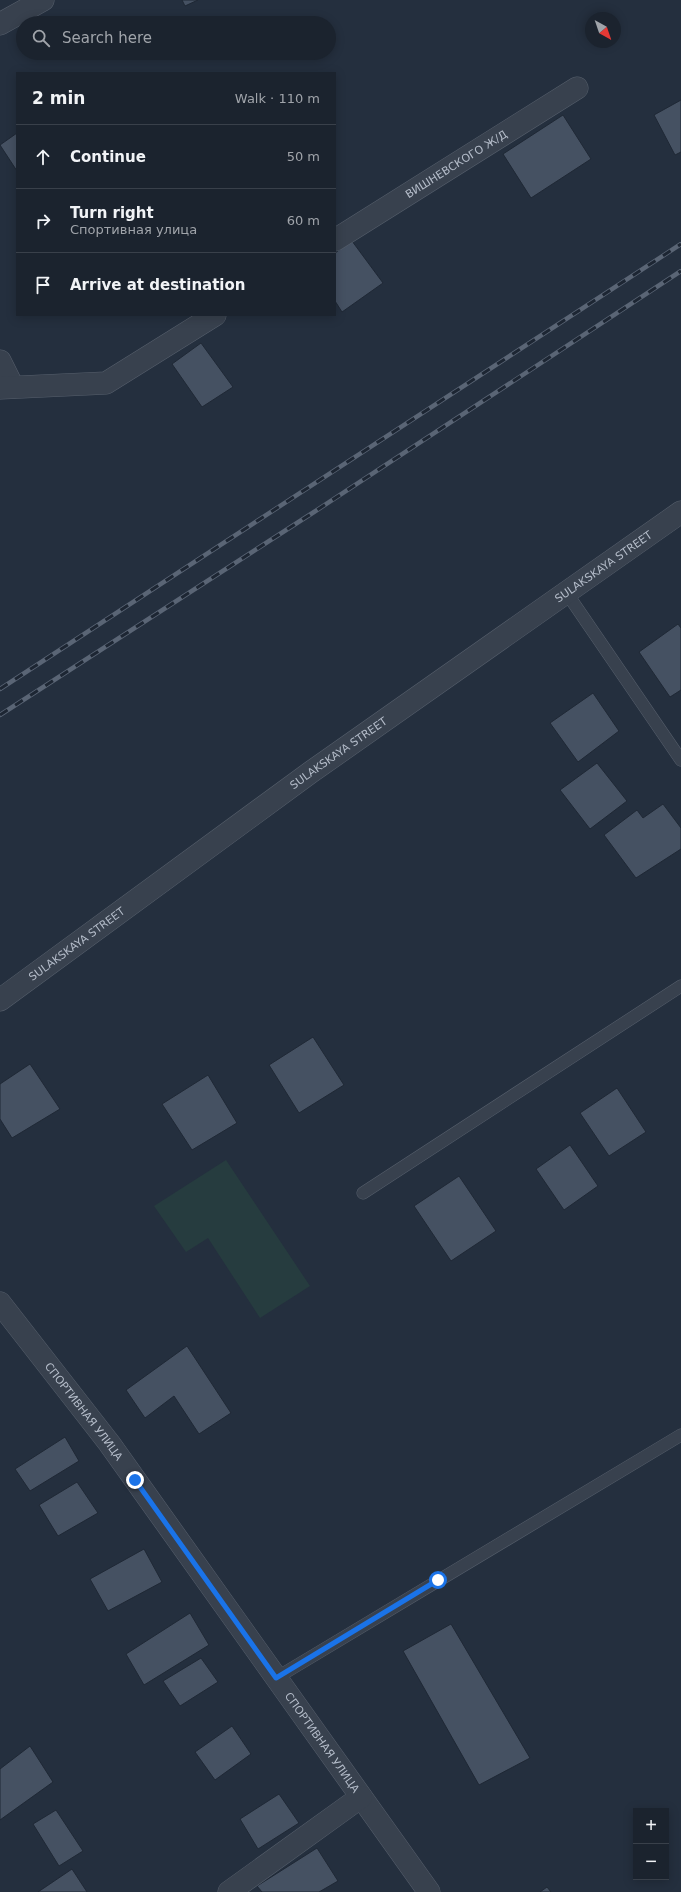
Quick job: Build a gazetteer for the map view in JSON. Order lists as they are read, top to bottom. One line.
{"streets":{"street":["ВИШНЕВСКОГО Ж/Д","SULAKSKAYA STREET","СПОРТИВНАЯ УЛИЦА"]},"north":"bottom right","page":{"search":"Search here","heading":["2 min","Walk · 110 m"],"list":[["Continue","50 m"],["Turn right","Спортивная улица","60 m"],"Arrive at destination"],"map_buttons":["+","−"]}}
